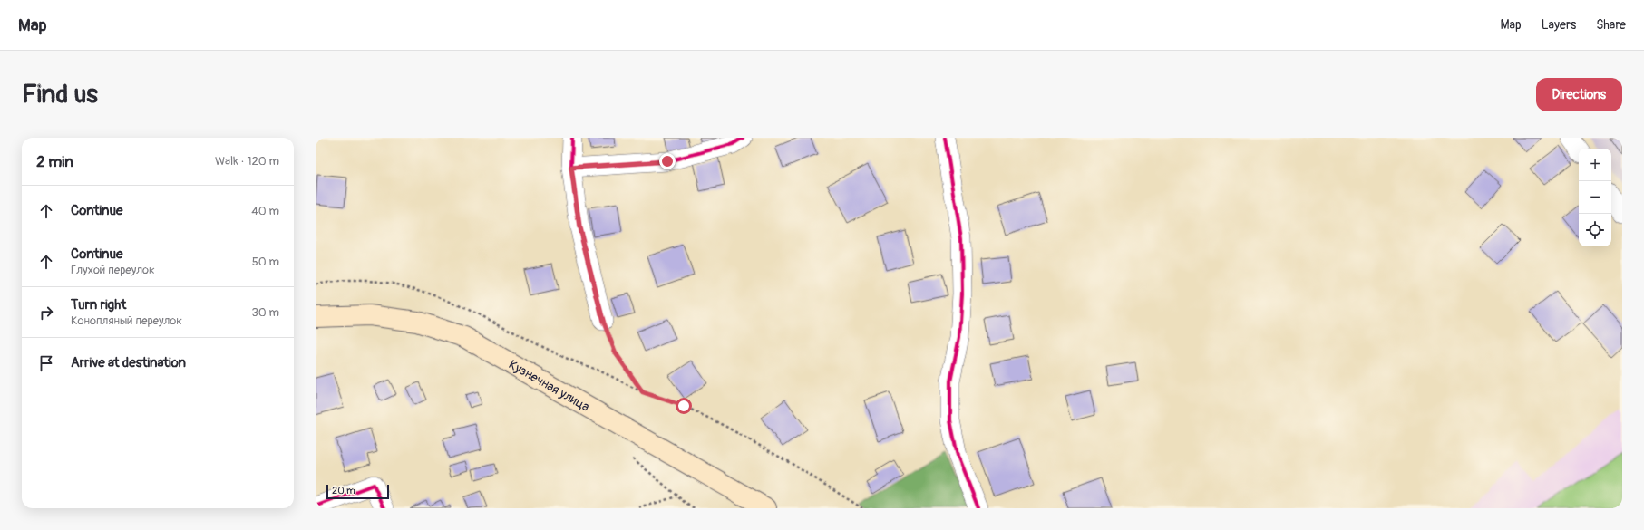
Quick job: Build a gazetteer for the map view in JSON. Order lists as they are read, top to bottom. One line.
{"streets":{"main road":["Кузнечная улица"]},"scale_bar":"20 m","page":{"header":"Map","nav":["Map","Layers","Share"],"buttons":"Directions","title":"Find us","heading":["2 min","Walk · 120 m"],"map_buttons":["+","−"],"list":[["Continue","40 m"],["Continue","Глухой переулок","50 m"],["Turn right","Конопляный переулок","30 m"],"Arrive at destination"],"scale":"20 m"}}
